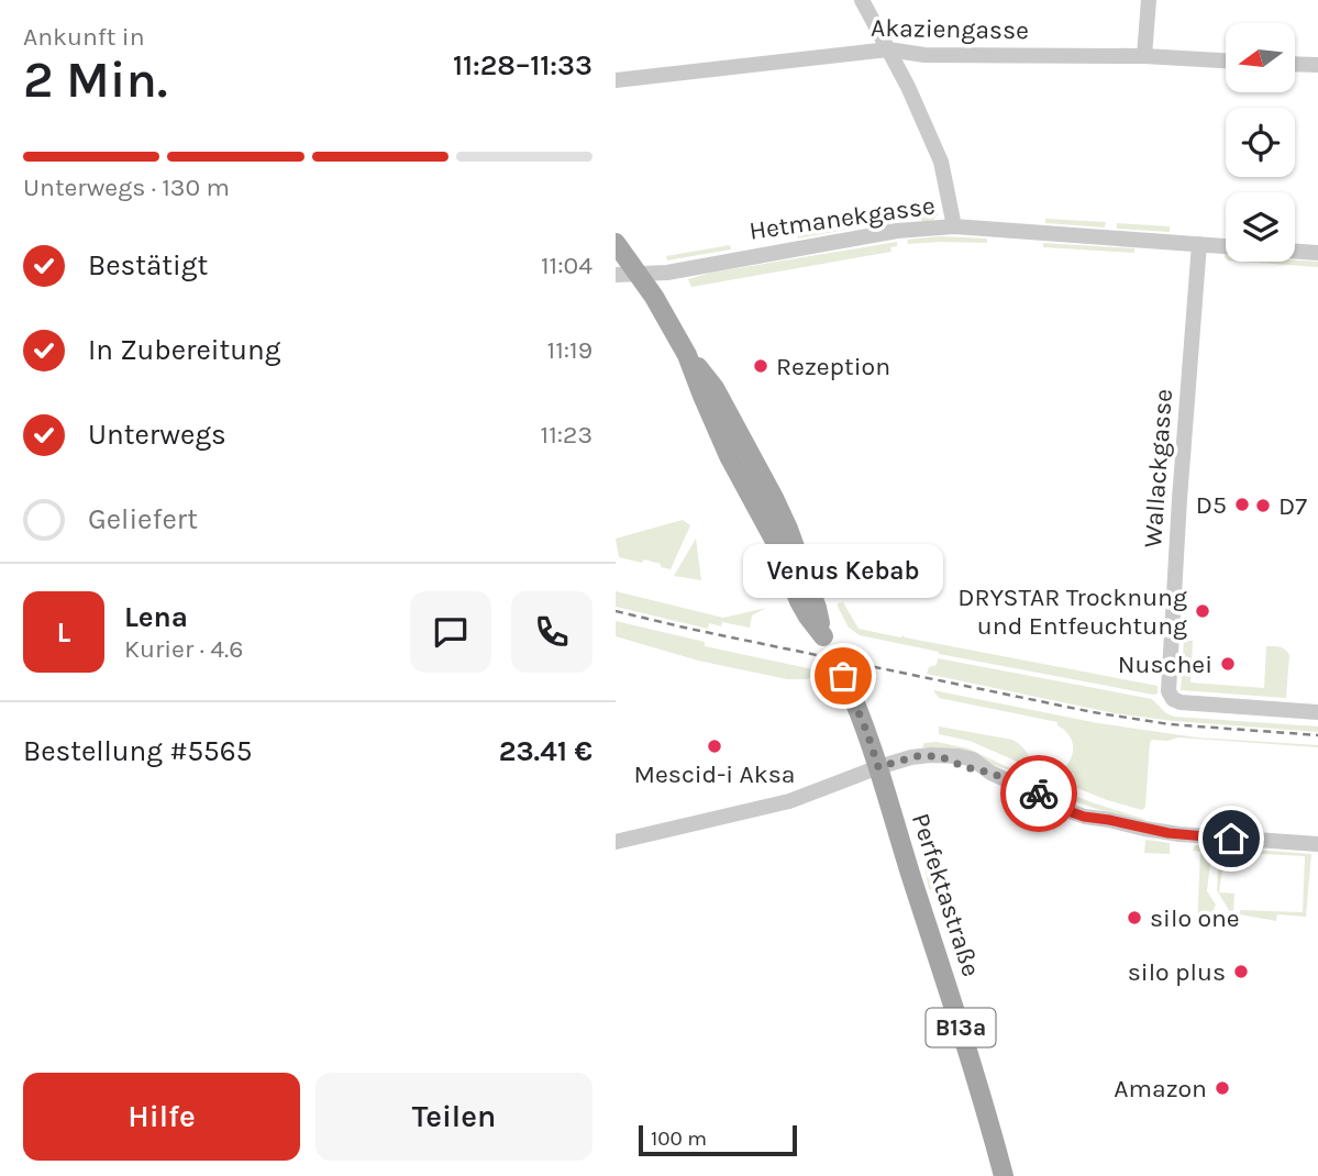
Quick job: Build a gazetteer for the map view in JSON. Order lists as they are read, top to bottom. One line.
{"streets":{"main road":["Perfektastraße","B13a"],"street":["Akaziengasse","Hetmanekgasse","Wallackgasse"]},"crossings":[["Hetmanekgasse","Wallackgasse"]],"places":["Rezeption","D5","D7","DRYSTAR Trocknung und Entfeuchtung","Nuschei","Venus Kebab","Mescid-i Aksa","silo one","silo plus","Amazon"],"scale_bar":"100 m","north":"left","page":{"heading":["2 Min.","Ankunft in","11:28–11:33"],"panel":["Lena","Kurier · 4.6","Bestellung #5565","23.41 €"],"bar":"Unterwegs · 130 m","list":[["Bestätigt","11:04"],["In Zubereitung","11:19"],["Unterwegs","11:23"],"Geliefert"],"bubble":"Venus Kebab","round":"L","buttons":["Hilfe","Teilen"],"scale":"100 m"}}
